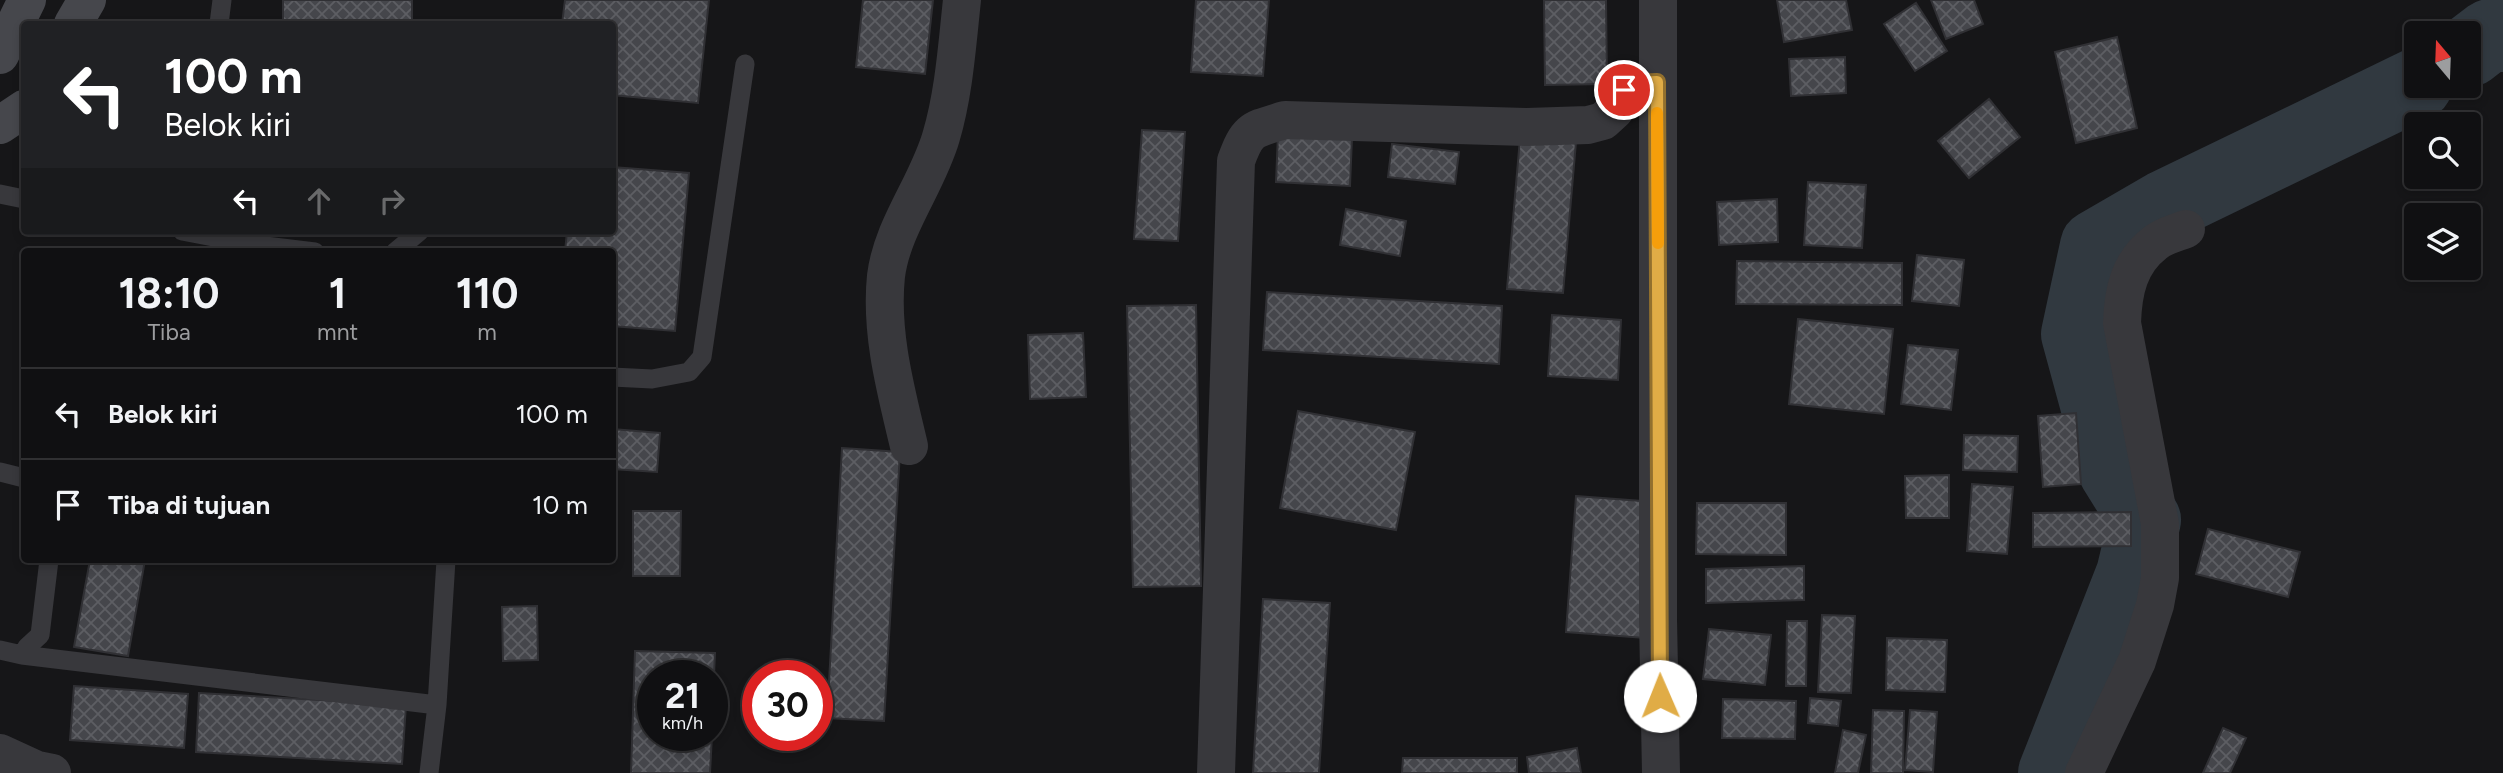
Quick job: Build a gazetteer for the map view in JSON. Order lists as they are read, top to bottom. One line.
{"north":"top","page":{"turn":["100 m","Belok kiri"],"eta":["18:10","Tiba","1","mnt","110","m"],"list":[{"name":"Belok kiri","value":"100 m"},{"name":"Tiba di tujuan","value":"10 m"}],"speed":"21 km/h","limit":"30"}}
